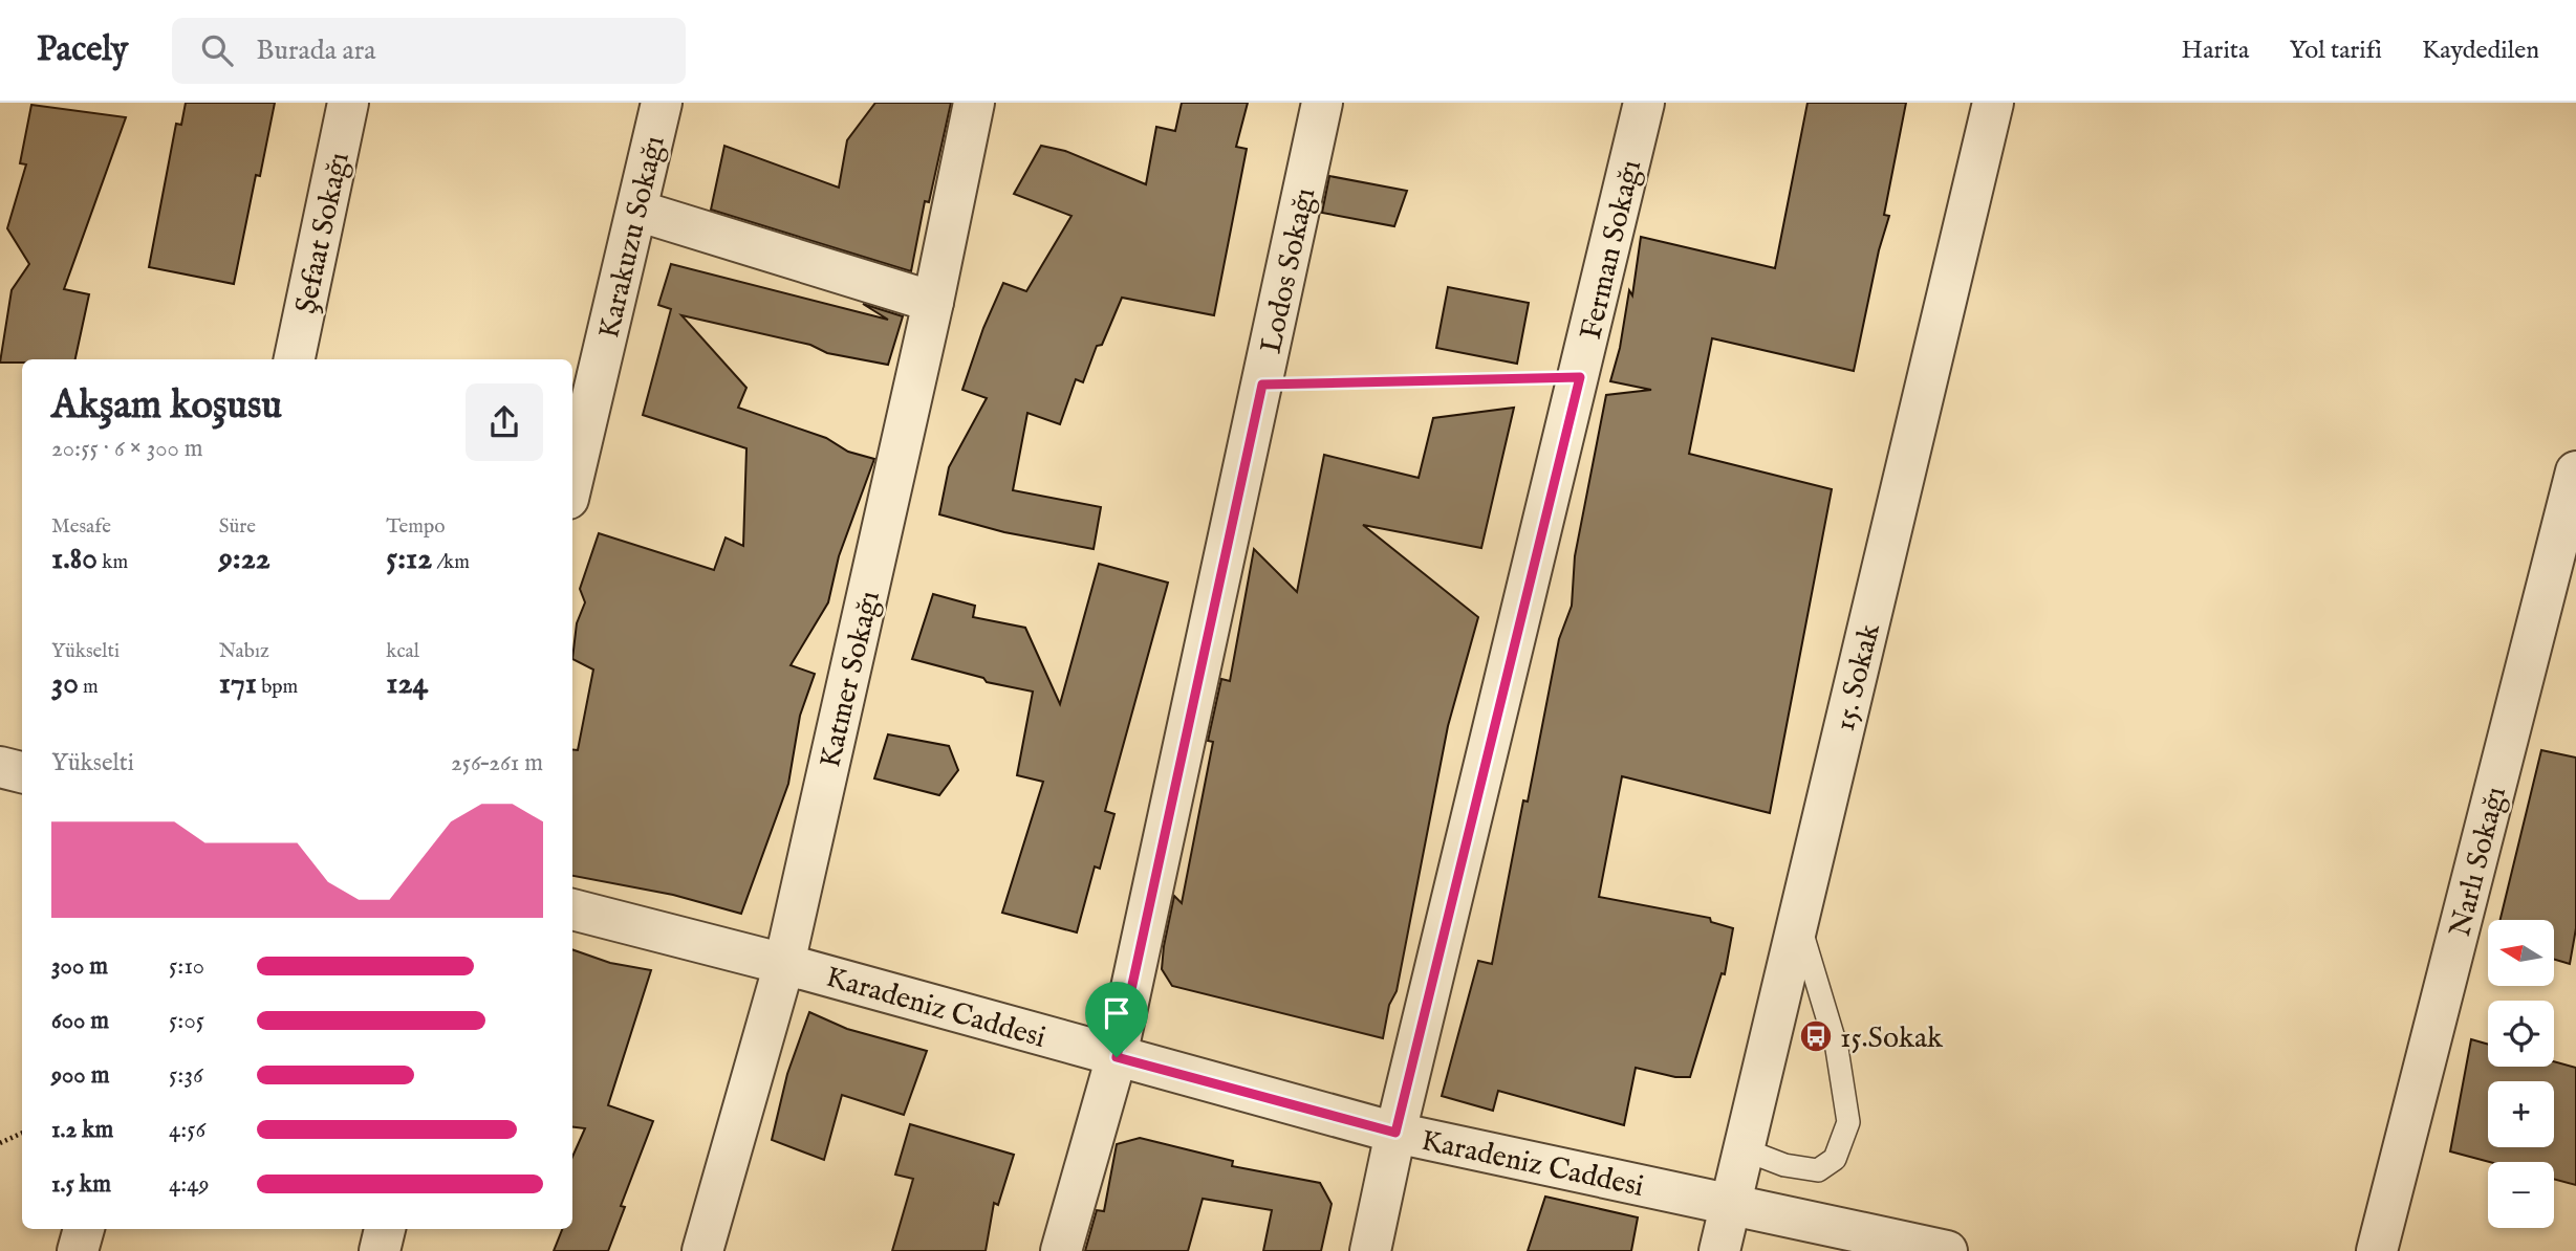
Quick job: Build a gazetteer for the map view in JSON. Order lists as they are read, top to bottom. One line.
{"streets":{"street":["Şefaat Sokağı","Karakuzu Sokağı","Ferman Sokağı","Lodos Sokağı","15. Sokak","Katmer Sokağı","Narlı Sokağı","Karadeniz Caddesi"]},"crossings":[["Ferman Sokağı","Karadeniz Caddesi"],["Lodos Sokağı","Karadeniz Caddesi"],["15. Sokak","Karadeniz Caddesi"],["Katmer Sokağı","Karadeniz Caddesi"]],"places":{"bus stop":["15.Sokak"]},"north":"left","page":{"header":"Pacely","search":"Burada ara","nav":["Harita","Yol tarifi","Kaydedilen"],"heading":["Akşam koşusu","20:55 · 6 × 300 m"],"stats":[["Mesafe","1.80 km"],["Süre","9:22"],["Tempo","5:12 /km"],["Yükselti","30 m"],["Nabız","171 bpm"],["kcal","124"]],"chart":["Yükselti","256–261 m"],"map_buttons":["+","−"],"list":[{"name":"300 m","note":"5:10"},{"name":"600 m","note":"5:05"},{"name":"900 m","note":"5:36"},{"name":"1.2 km","note":"4:56"},{"name":"1.5 km","note":"4:49"}]}}
